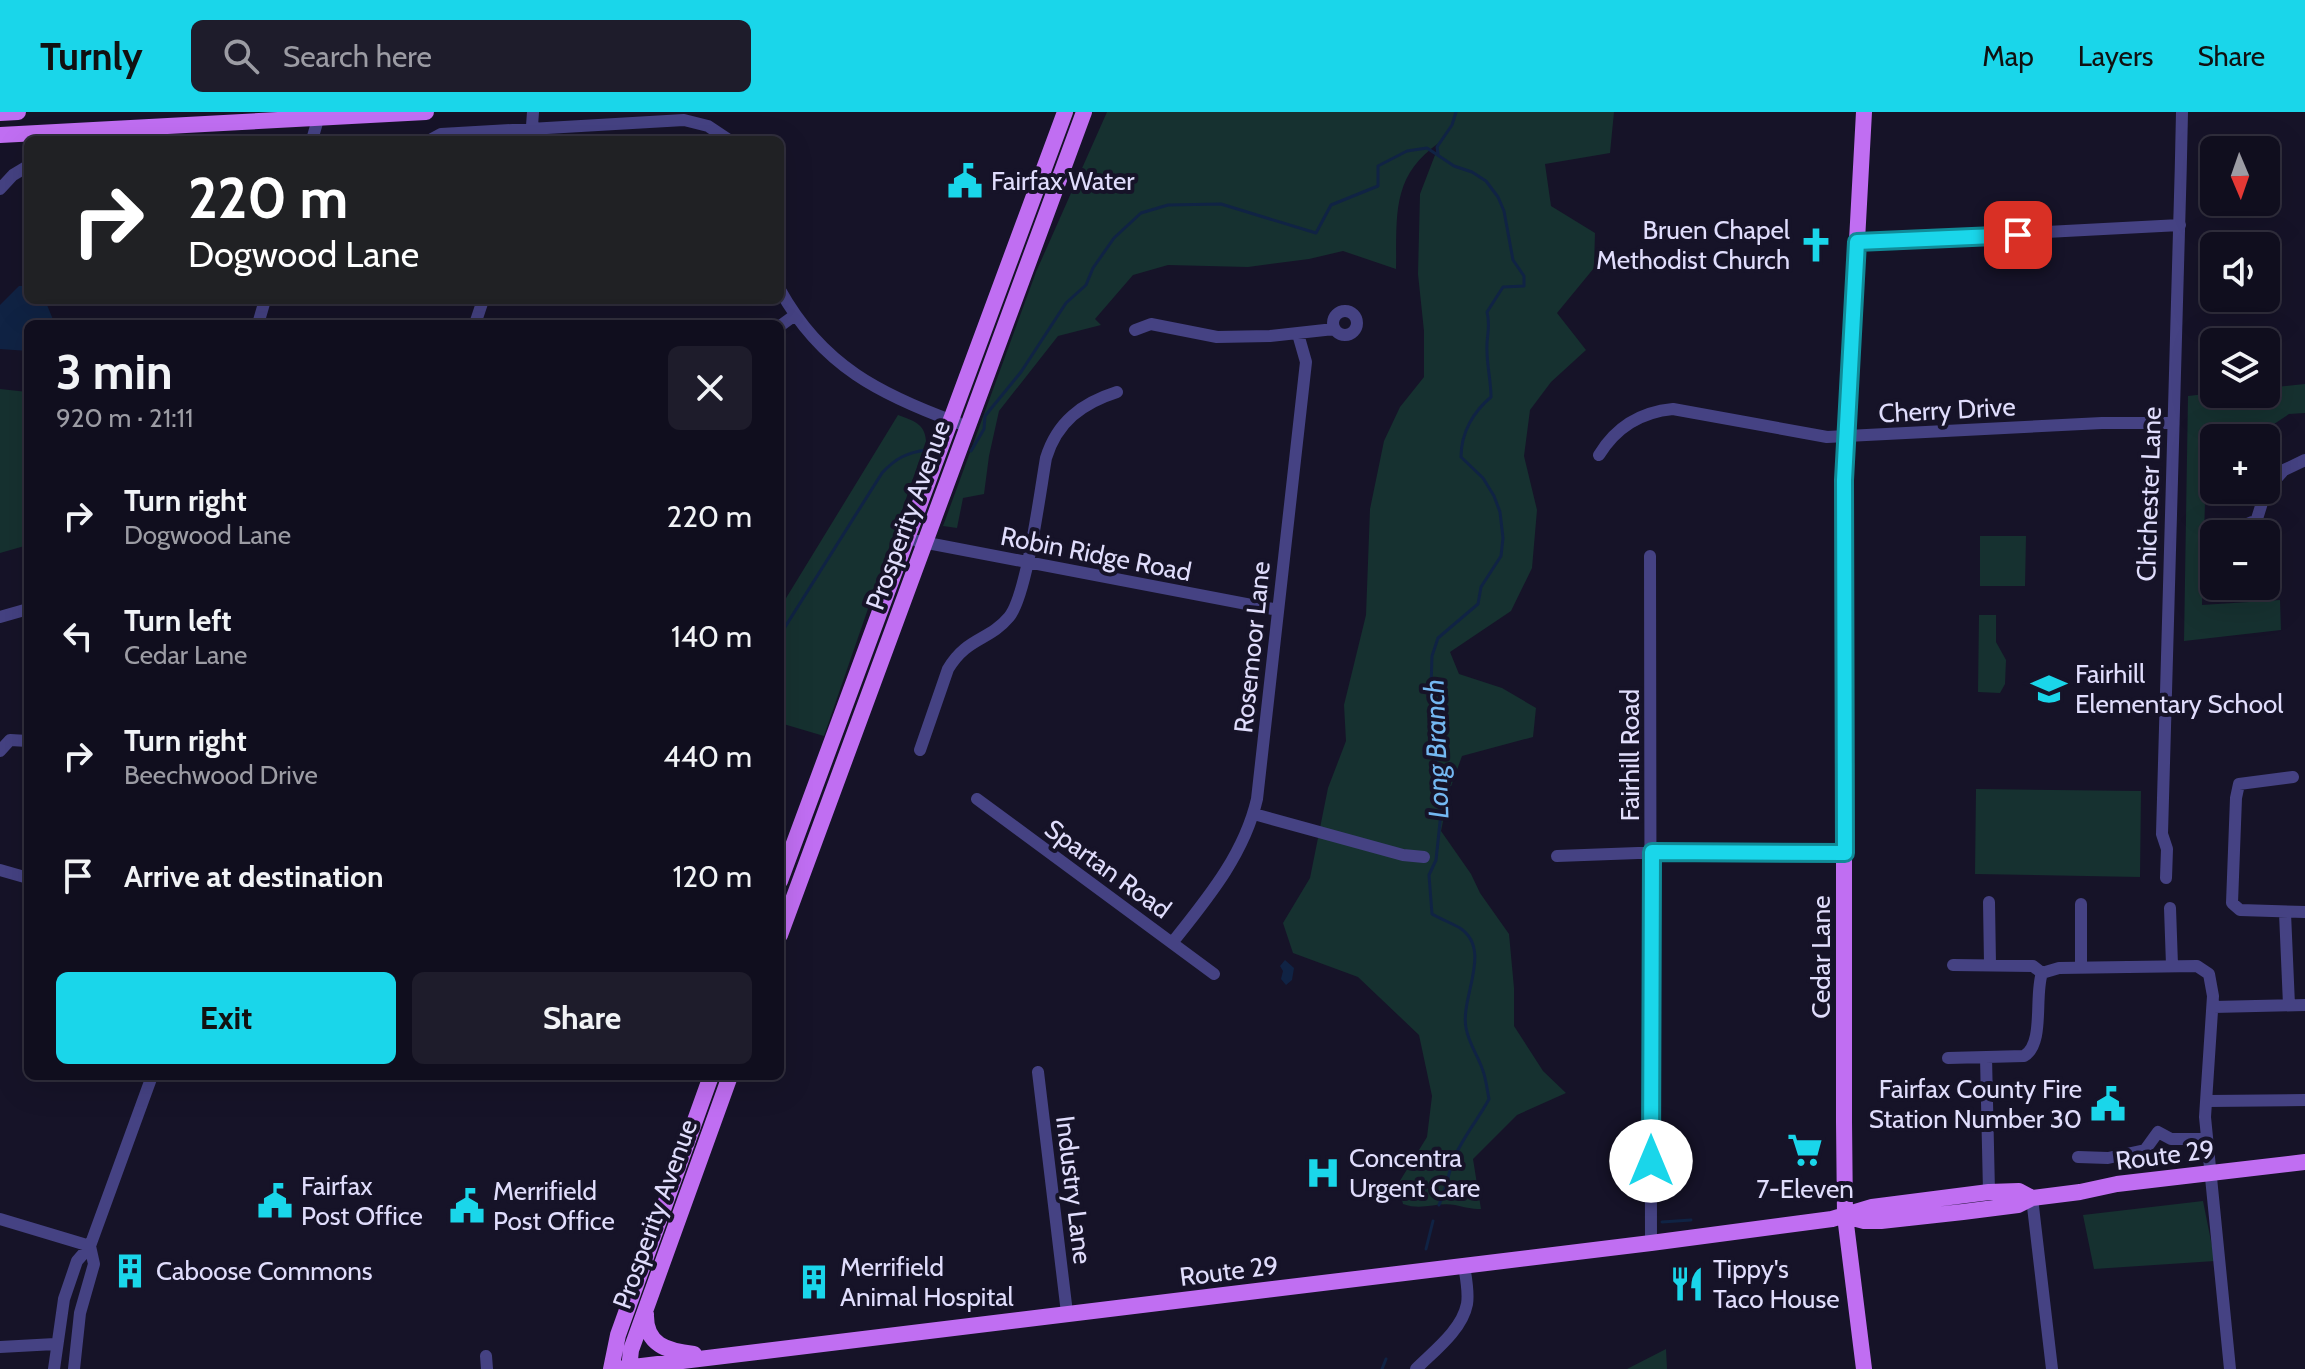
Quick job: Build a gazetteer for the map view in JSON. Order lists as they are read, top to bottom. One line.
{"streets":{"main road":["Prosperity Avenue","Cedar Lane","Route 29"],"street":["Cherry Drive","Chichester Lane","Robin Ridge Road","Rosemoor Lane","Fairhill Road","Spartan Road","Industry Lane"]},"crossings":[["Cherry Drive","Chichester Lane"],["Cherry Drive","Cedar Lane"],["Prosperity Avenue","Robin Ridge Road"],["Prosperity Avenue","Route 29"],["Robin Ridge Road","Rosemoor Lane"],["Rosemoor Lane","Spartan Road"],["Fairhill Road","Route 29"],["Cedar Lane","Route 29"],["Route 29","Industry Lane"]],"water":["Long Branch"],"places":{"public building":["Fairfax Water","Fairfax County Fire Station Number 30","Fairfax Post Office","Merrifield Post Office"],"church":["Bruen Chapel Methodist Church"],"school or university":["Fairhill Elementary School"],"supermarket":["7-Eleven"],"hospital":["Concentra Urgent Care"],"building":["Caboose Commons","Merrifield Animal Hospital"],"restaurant":["Tippy's Taco House"]},"north":"bottom","page":{"header":"Turnly","search":"Search here","nav":["Map","Layers","Share"],"map_buttons":["+","−"],"turn":["220 m","Dogwood Lane"],"heading":["3 min","920 m · 21:11"],"list":[{"name":"Turn right","note":"Dogwood Lane","value":"220 m"},{"name":"Turn left","note":"Cedar Lane","value":"140 m"},{"name":"Turn right","note":"Beechwood Drive","value":"440 m"},{"name":"Arrive at destination","value":"120 m"}],"buttons":["Exit","Share"]}}
